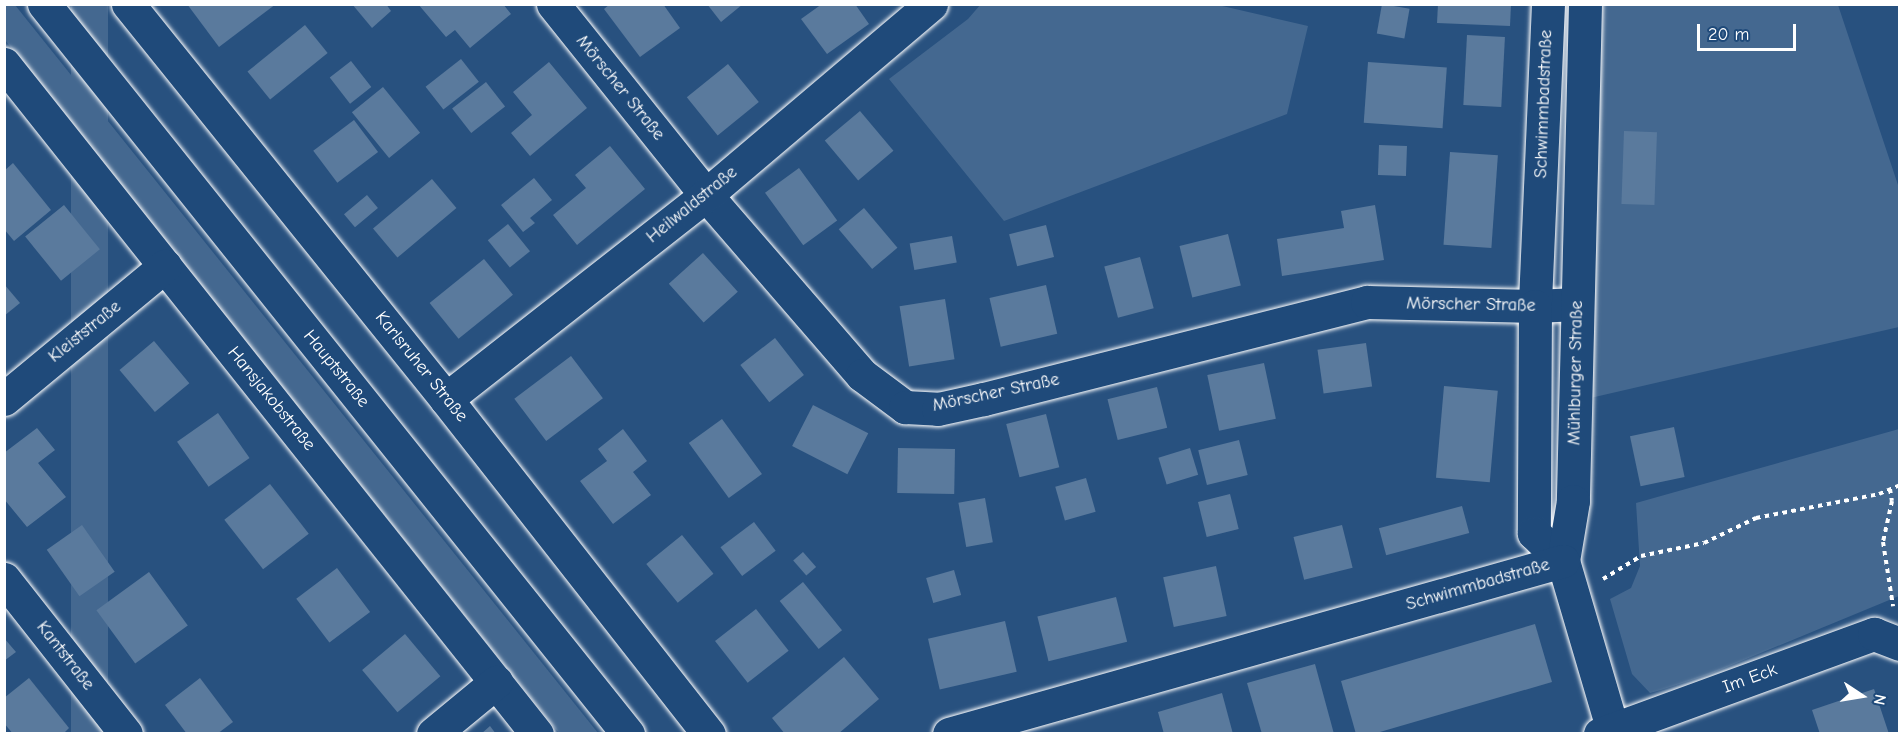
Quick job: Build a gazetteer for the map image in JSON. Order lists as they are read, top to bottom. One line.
{"streets":{"street":["Mörscher Straße","Schwimmbadstraße","Heilwaldstraße","Kleiststraße","Karlsruher Straße","Hauptstraße","Mühlburger Straße","Hansjakobstraße","Kantstraße","Im Eck"]},"crossings":[["Mörscher Straße","Schwimmbadstraße"],["Mörscher Straße","Heilwaldstraße"],["Mörscher Straße","Mühlburger Straße"],["Schwimmbadstraße","Mühlburger Straße"],["Heilwaldstraße","Karlsruher Straße"],["Kleiststraße","Hansjakobstraße"],["Mühlburger Straße","Im Eck"]],"scale_bar":"20 m","north":"right"}
